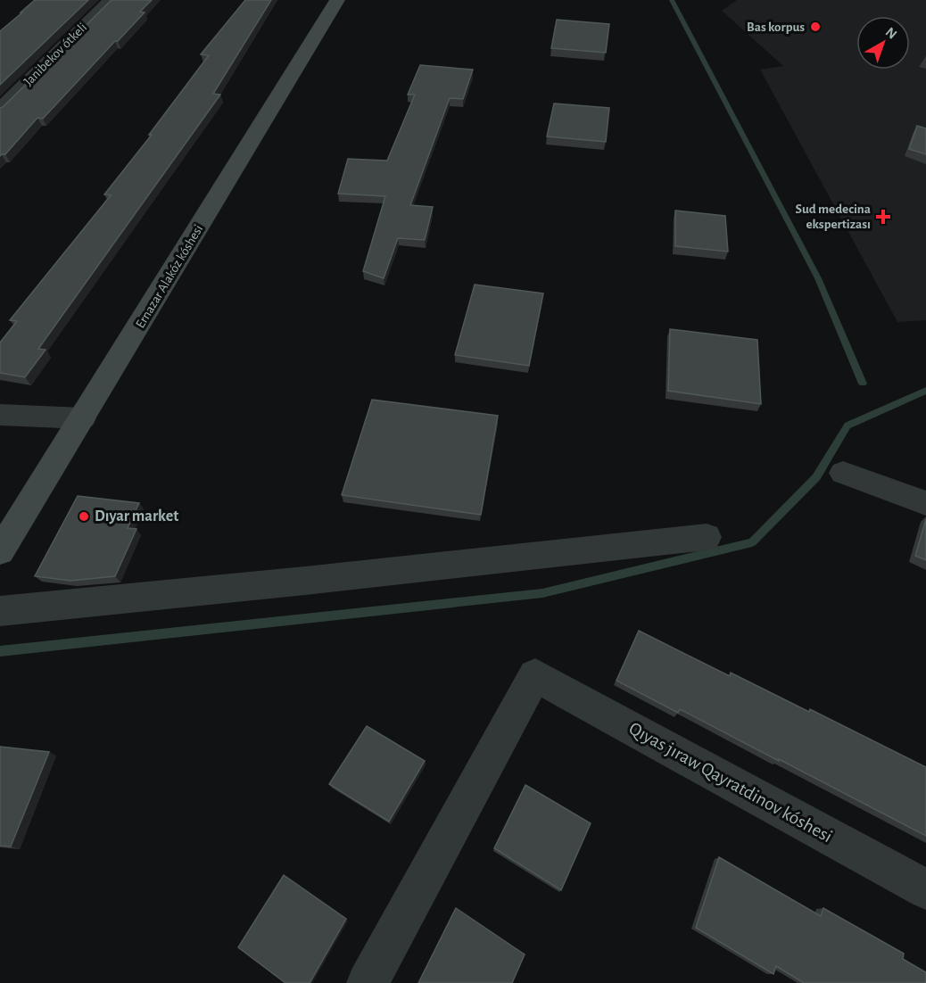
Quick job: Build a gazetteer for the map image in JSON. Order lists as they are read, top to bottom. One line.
{"streets":{"main road":["Ernazar Alakóz kóshesi"],"street":["Janibekov ótkeli","Qıyas jıraw Qayratdinov kóshesi"]},"places":{"other":["Bas korpus","Dıyar market"],"health":["Sud medecina ekspertizası"]},"north":"top right"}
